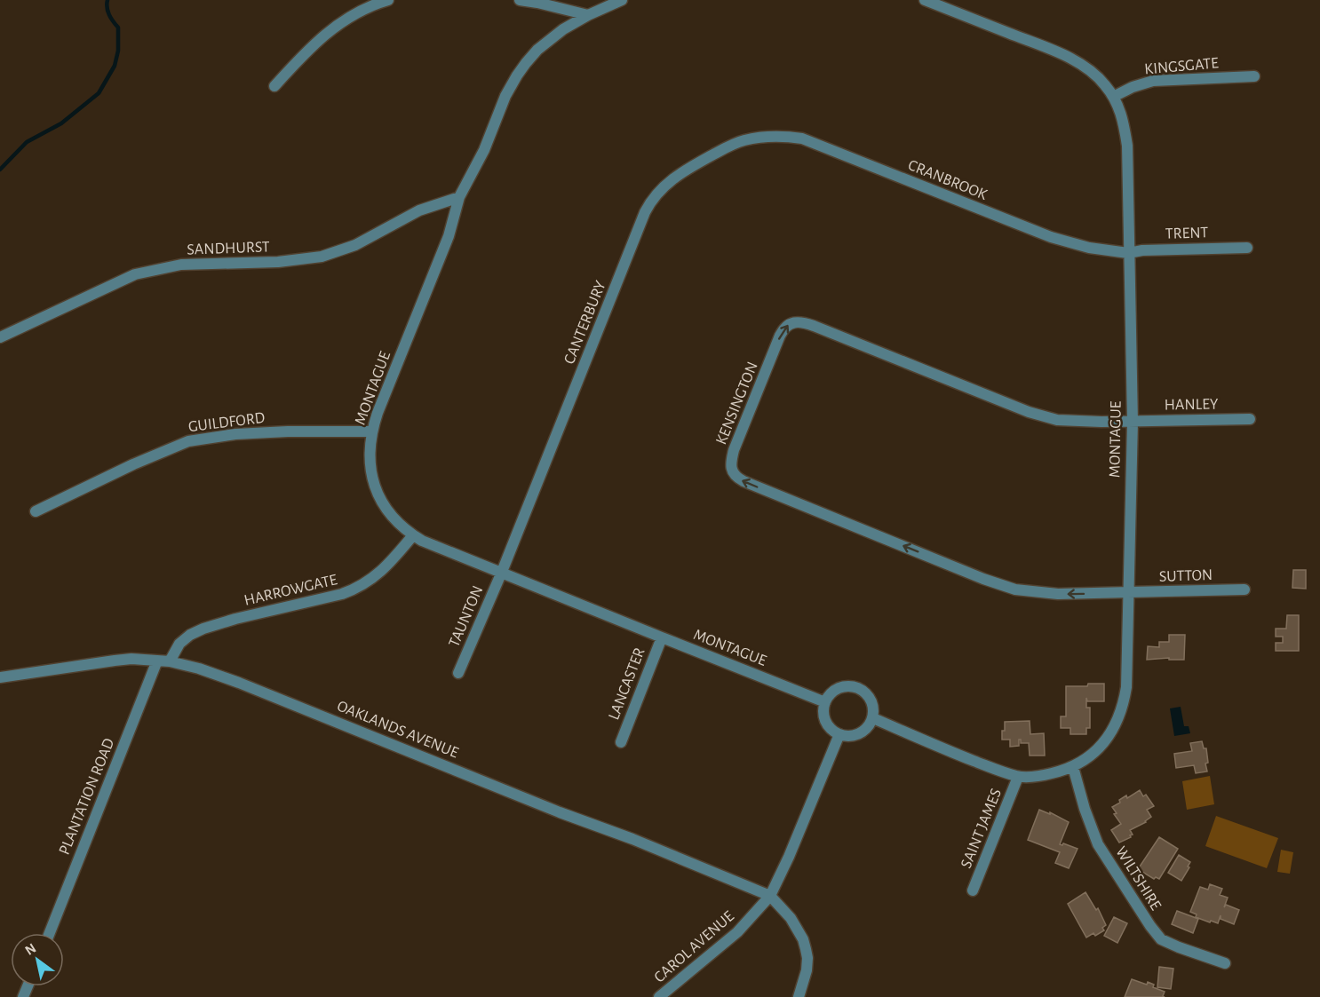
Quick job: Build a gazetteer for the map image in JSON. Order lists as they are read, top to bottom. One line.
{"streets":{"street":["KINGSGATE","CRANBROOK","TRENT","SANDHURST","CANTERBURY","MONTAGUE","KENSINGTON","HANLEY","GUILDFORD","SUTTON","HARROWGATE","TAUNTON","LANCASTER","OAKLANDS AVENUE","PLANTATION ROAD","SAINT JAMES","WILTSHIRE","CAROL AVENUE"]},"crossings":[["KINGSGATE","MONTAGUE"],["CRANBROOK","TRENT"],["CRANBROOK","CANTERBURY"],["CRANBROOK","MONTAGUE"],["TRENT","MONTAGUE"],["SANDHURST","MONTAGUE"],["CANTERBURY","MONTAGUE"],["CANTERBURY","TAUNTON"],["MONTAGUE","KENSINGTON"],["MONTAGUE","HANLEY"],["MONTAGUE","GUILDFORD"],["MONTAGUE","SUTTON"],["MONTAGUE","HARROWGATE"],["MONTAGUE","TAUNTON"],["MONTAGUE","LANCASTER"],["MONTAGUE","SAINT JAMES"],["MONTAGUE","WILTSHIRE"],["MONTAGUE","CAROL AVENUE"],["KENSINGTON","HANLEY"],["KENSINGTON","SUTTON"],["HARROWGATE","OAKLANDS AVENUE"],["OAKLANDS AVENUE","PLANTATION ROAD"],["OAKLANDS AVENUE","CAROL AVENUE"]],"north":"top left"}
